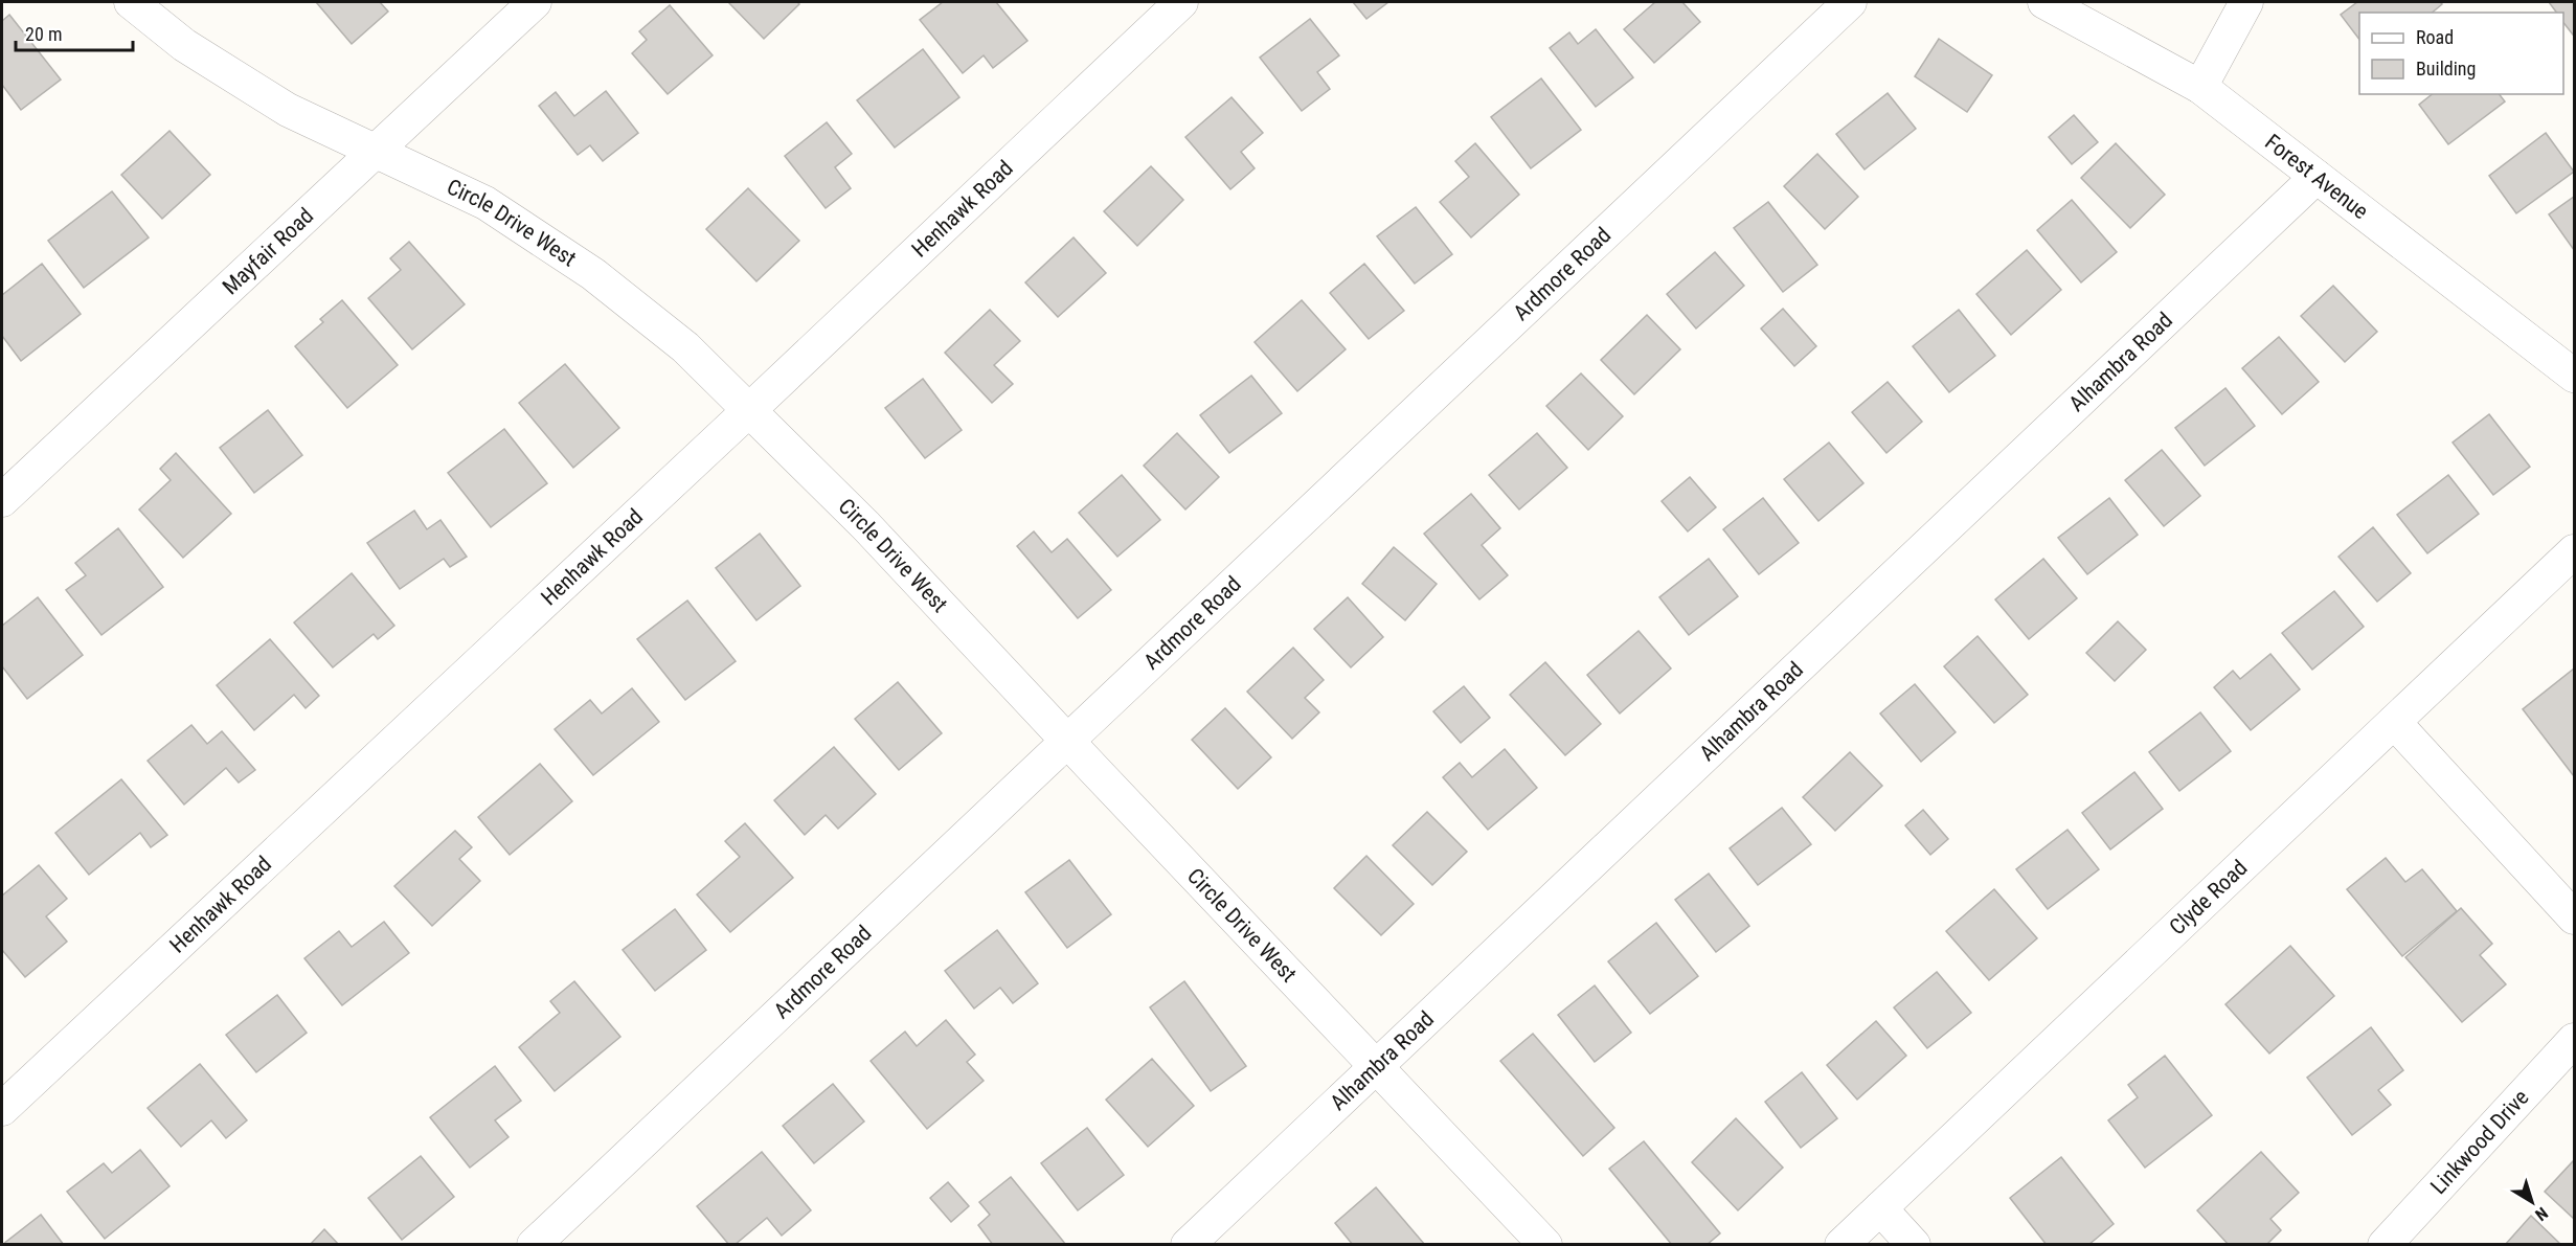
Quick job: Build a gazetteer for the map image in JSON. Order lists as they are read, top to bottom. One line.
{"streets":{"street":["Forest Avenue","Henhawk Road","Circle Drive West","Mayfair Road","Ardmore Road","Alhambra Road","Clyde Road","Linkwood Drive"]},"crossings":[["Forest Avenue","Alhambra Road"],["Henhawk Road","Circle Drive West"],["Circle Drive West","Mayfair Road"],["Circle Drive West","Ardmore Road"],["Circle Drive West","Alhambra Road"]],"legend":["Road","Building"],"scale_bar":"20 m","north":"bottom right"}
